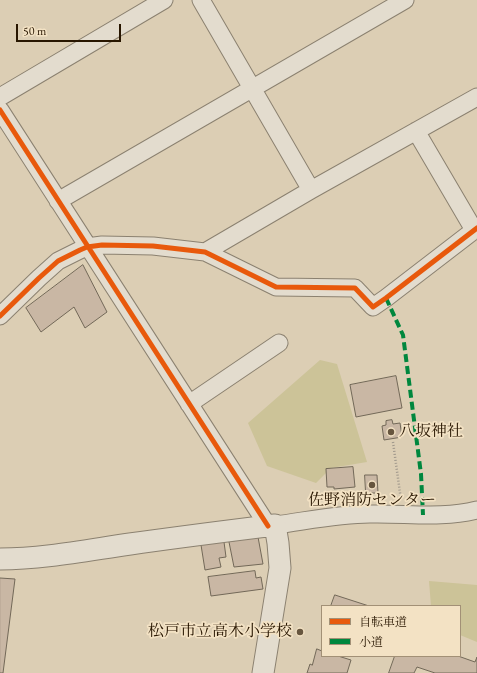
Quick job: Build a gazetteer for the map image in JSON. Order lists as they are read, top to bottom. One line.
{"places":["八坂神社","佐野消防センター","松戸市立高木小学校"],"legend":["自転車道","小道"],"scale_bar":"50 m"}
